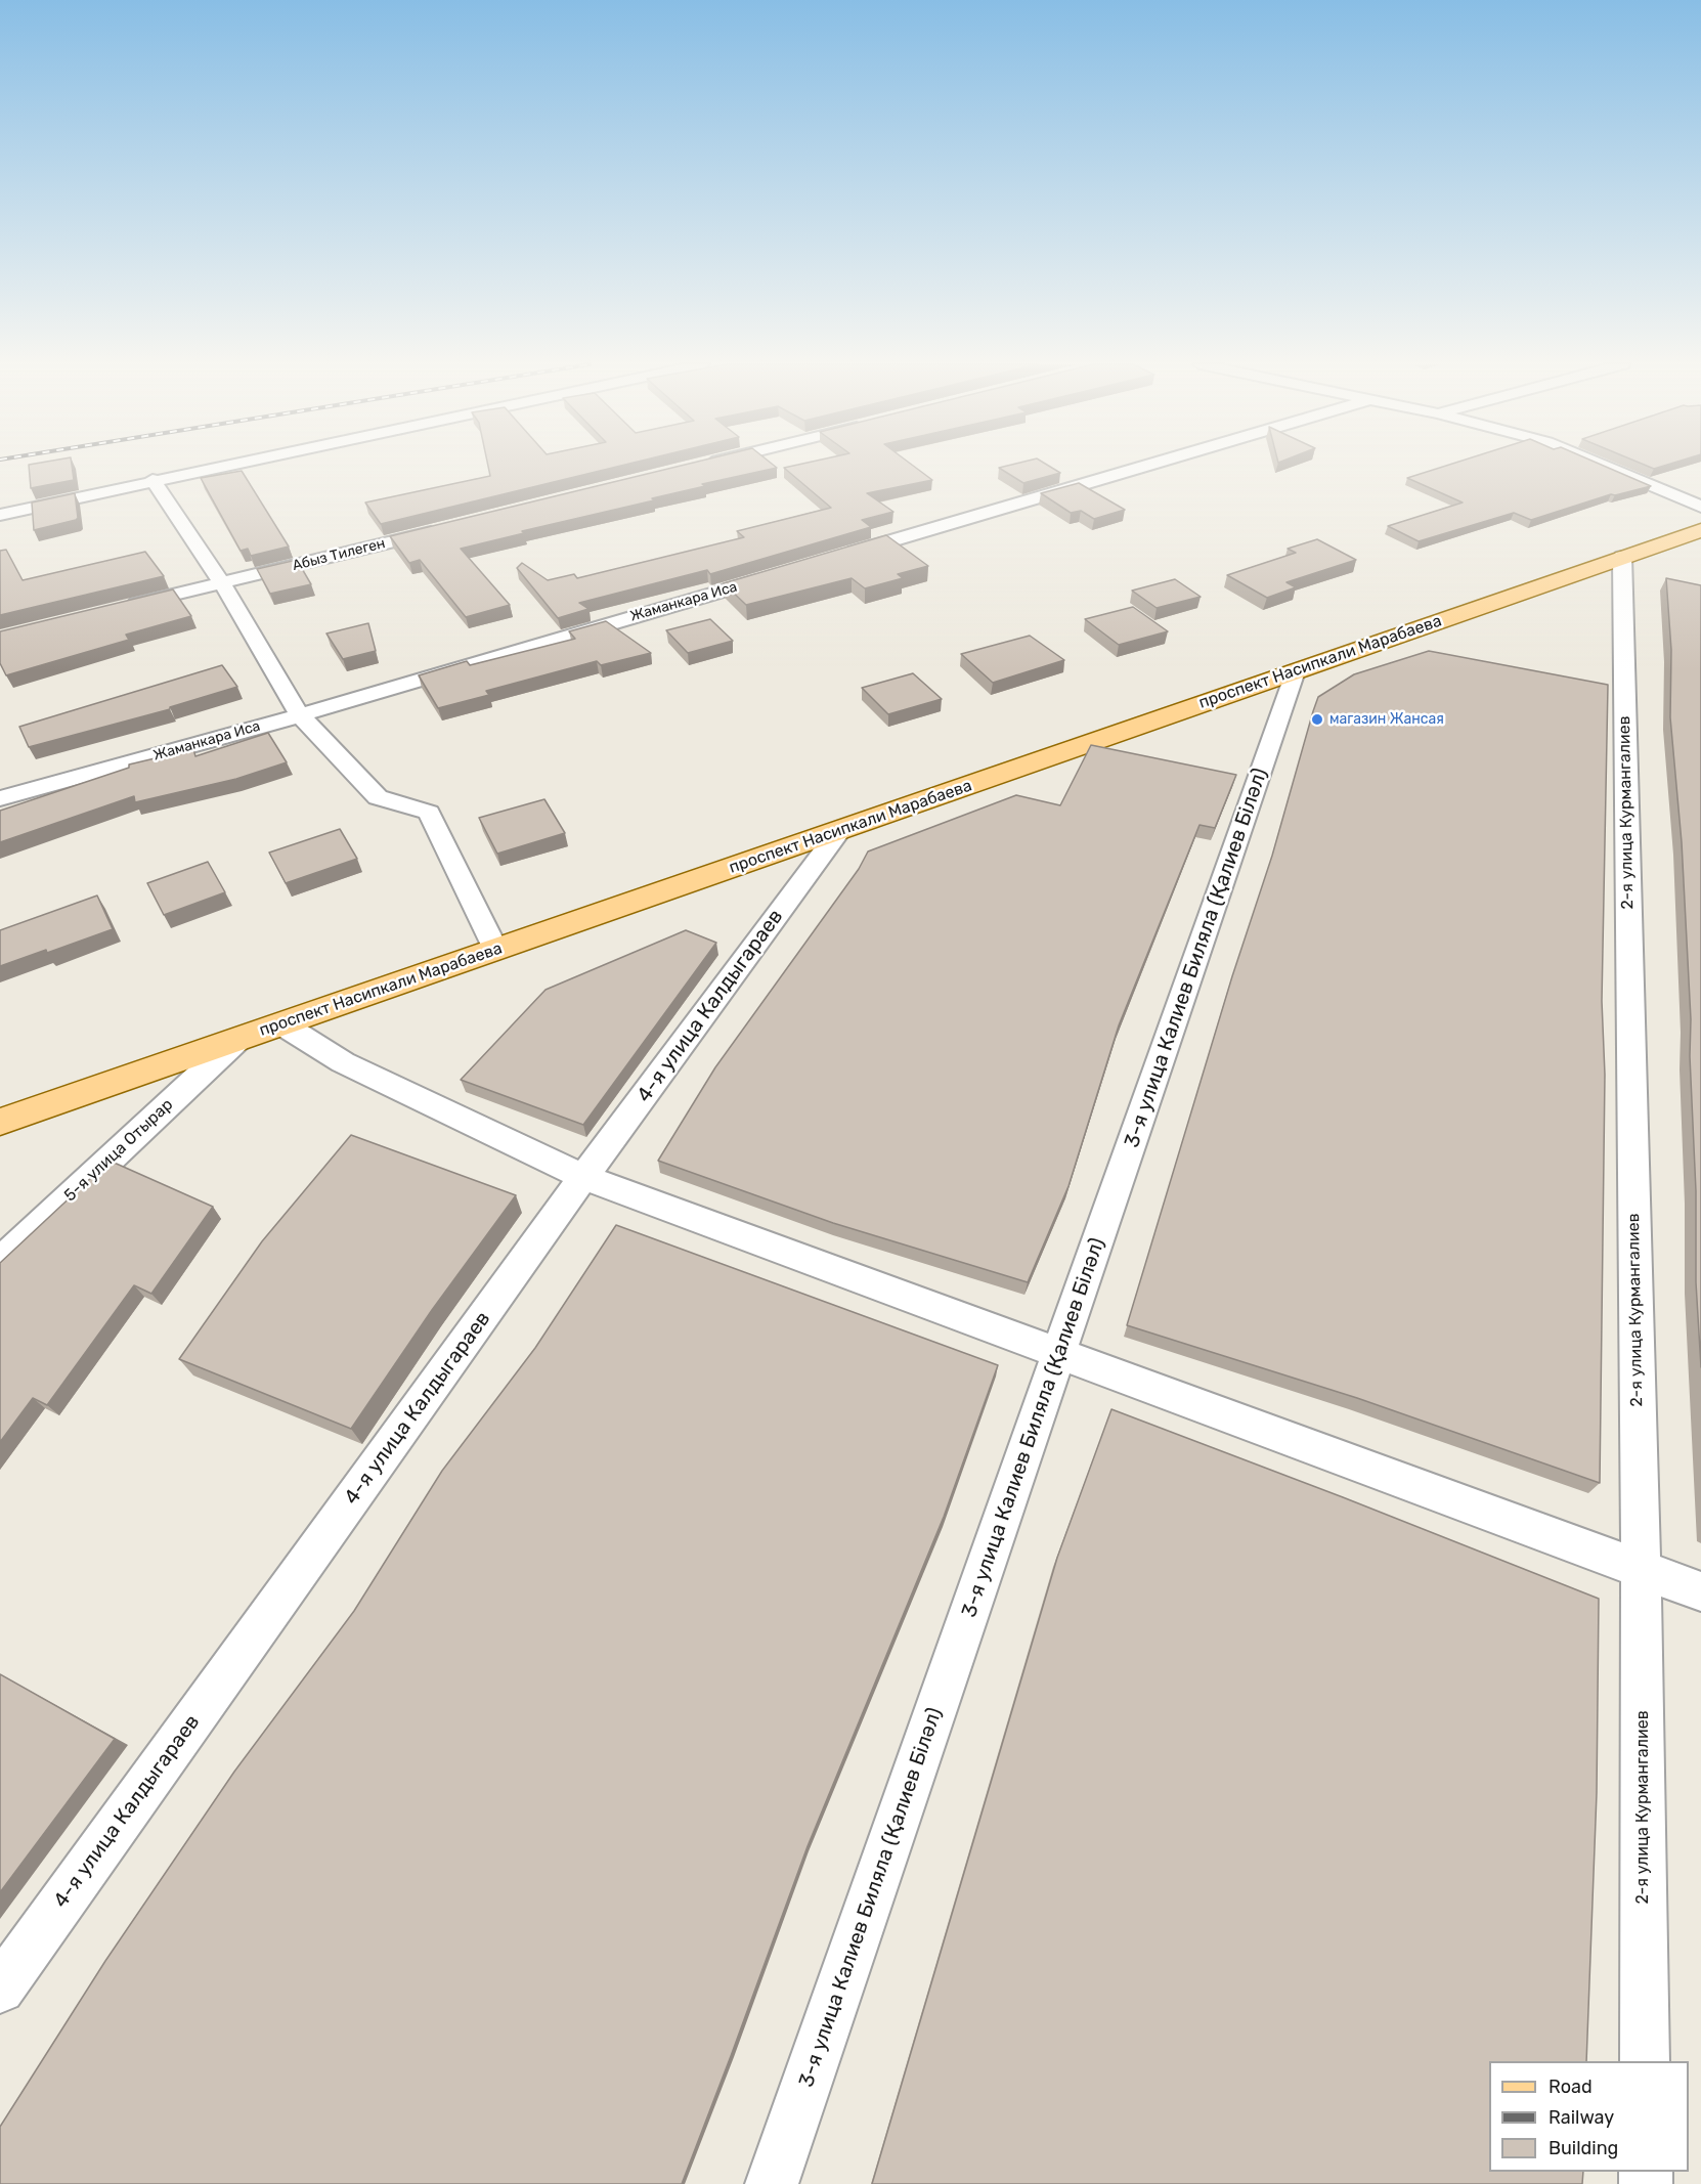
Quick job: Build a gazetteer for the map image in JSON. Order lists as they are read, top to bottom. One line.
{"streets":{"main road":["проспект Насипкали Марабаева"],"street":["Абыз Тилеген","Жаманкара Иса","2-я улица Курмангалиев","3-я улица Калиев Биляла (Қалиев Біләл)","4-я улица Калдыгараев","5-я улица Отырар"]},"crossings":[["проспект Насипкали Марабаева","2-я улица Курмангалиев"],["проспект Насипкали Марабаева","3-я улица Калиев Биляла (Қалиев Біләл)"],["проспект Насипкали Марабаева","4-я улица Калдыгараев"],["проспект Насипкали Марабаева","5-я улица Отырар"]],"places":["магазин Жансая"],"legend":["Road","Railway","Building"]}
